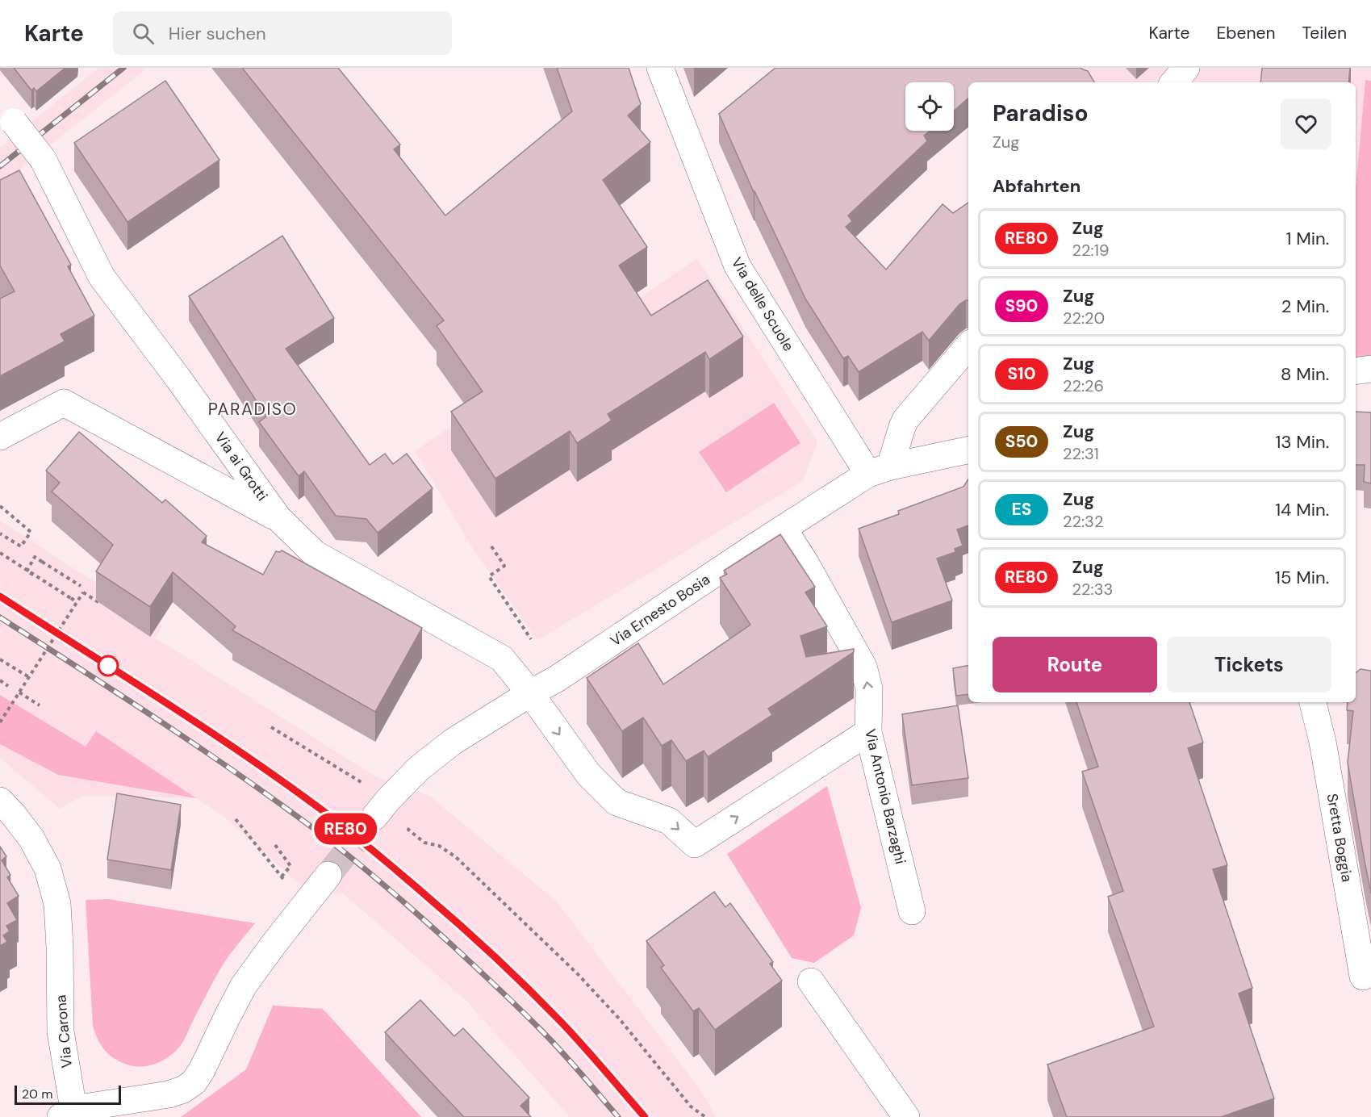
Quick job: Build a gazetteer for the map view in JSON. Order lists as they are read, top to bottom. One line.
{"streets":{"street":["Via delle Scuole","Via ai Grotti","Via Ernesto Bosia","Via Antonio Barzaghi","Sretta Boggia","Via Carona"]},"crossings":[["Via delle Scuole","Via Ernesto Bosia"],["Via ai Grotti","Via Ernesto Bosia"],["Via Ernesto Bosia","Via Antonio Barzaghi"]],"one_way":["Via Antonio Barzaghi"],"districts":["PARADISO"],"scale_bar":"20 m","page":{"header":"Karte","search":"Hier suchen","nav":["Karte","Ebenen","Teilen"],"on_map":"RE80","heading":[["Paradiso","Zug"],"Abfahrten"],"list":[{"mark":"RE80","name":"Zug","note":"22:19","value":"1 Min."},{"mark":"S90","name":"Zug","note":"22:20","value":"2 Min."},{"mark":"S10","name":"Zug","note":"22:26","value":"8 Min."},{"mark":"S50","name":"Zug","note":"22:31","value":"13 Min."},{"mark":"ES","name":"Zug","note":"22:32","value":"14 Min."},{"mark":"RE80","name":"Zug","note":"22:33","value":"15 Min."}],"buttons":["Route","Tickets"],"scale":"20 m"}}
